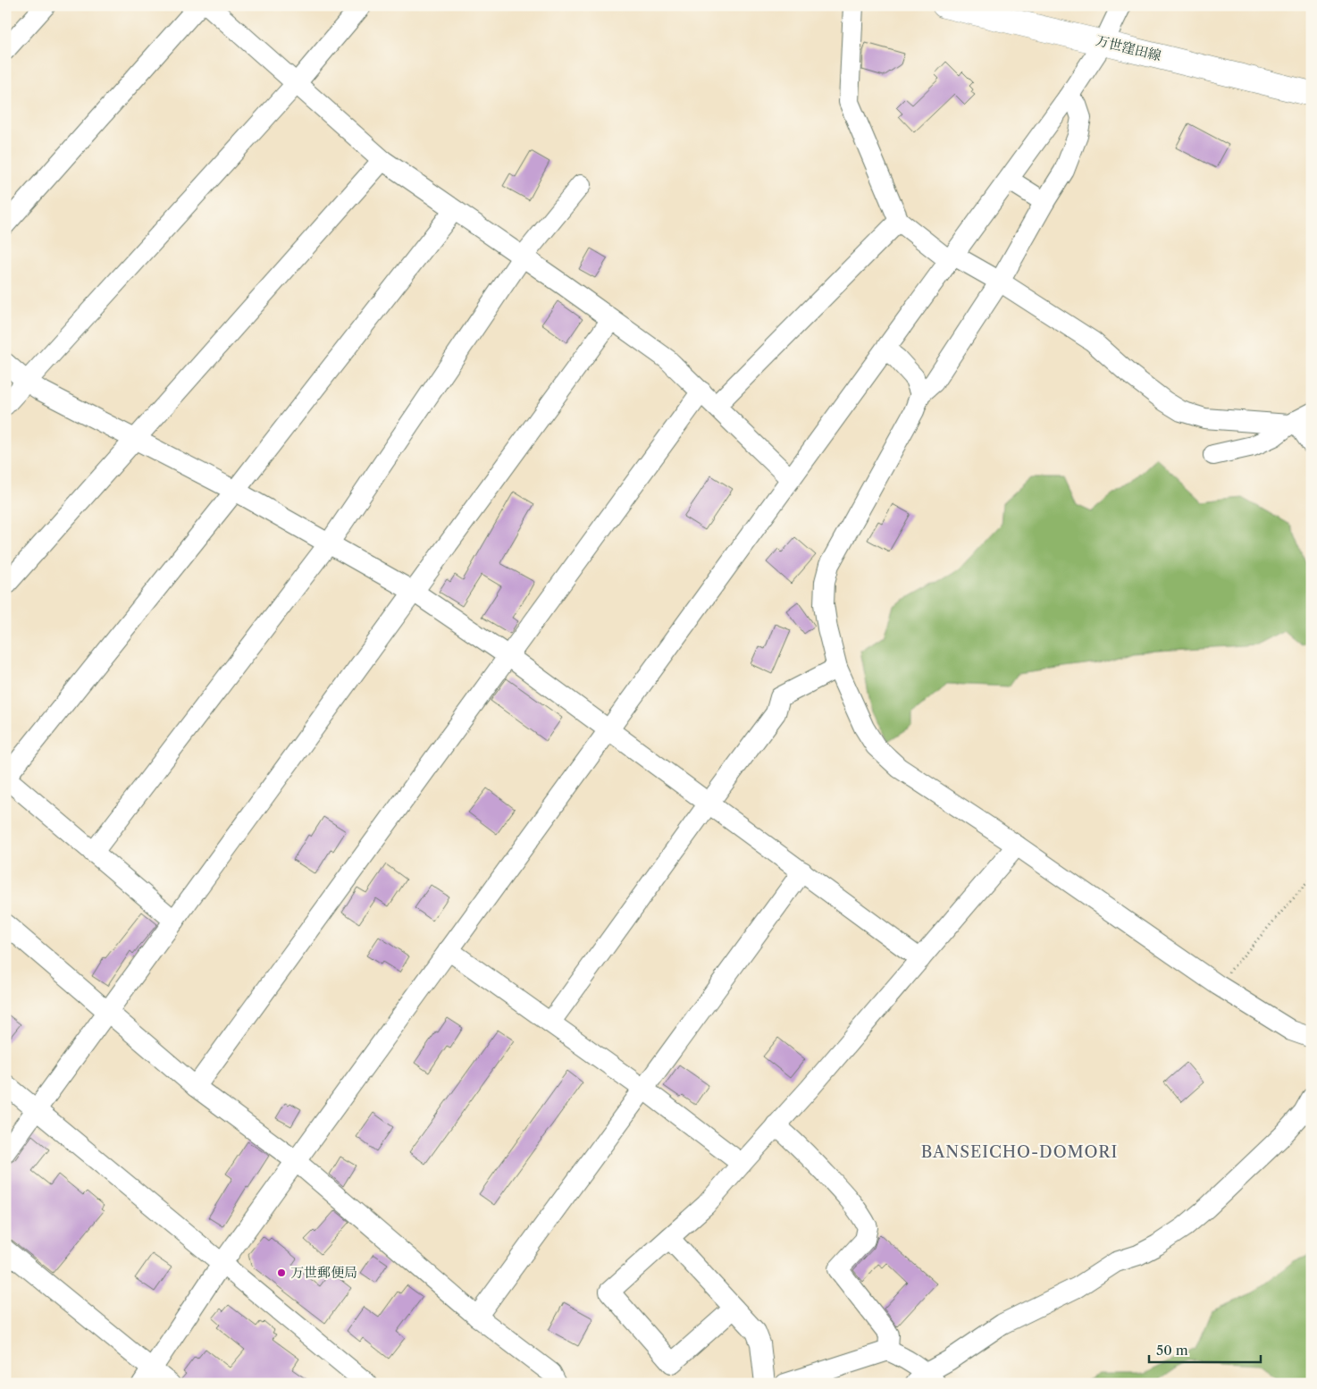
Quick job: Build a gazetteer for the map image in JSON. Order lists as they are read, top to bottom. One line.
{"streets":{"main road":["万世窪田線"]},"districts":["BANSEICHO-DOMORI"],"places":["万世郵便局"],"scale_bar":"50 m"}
